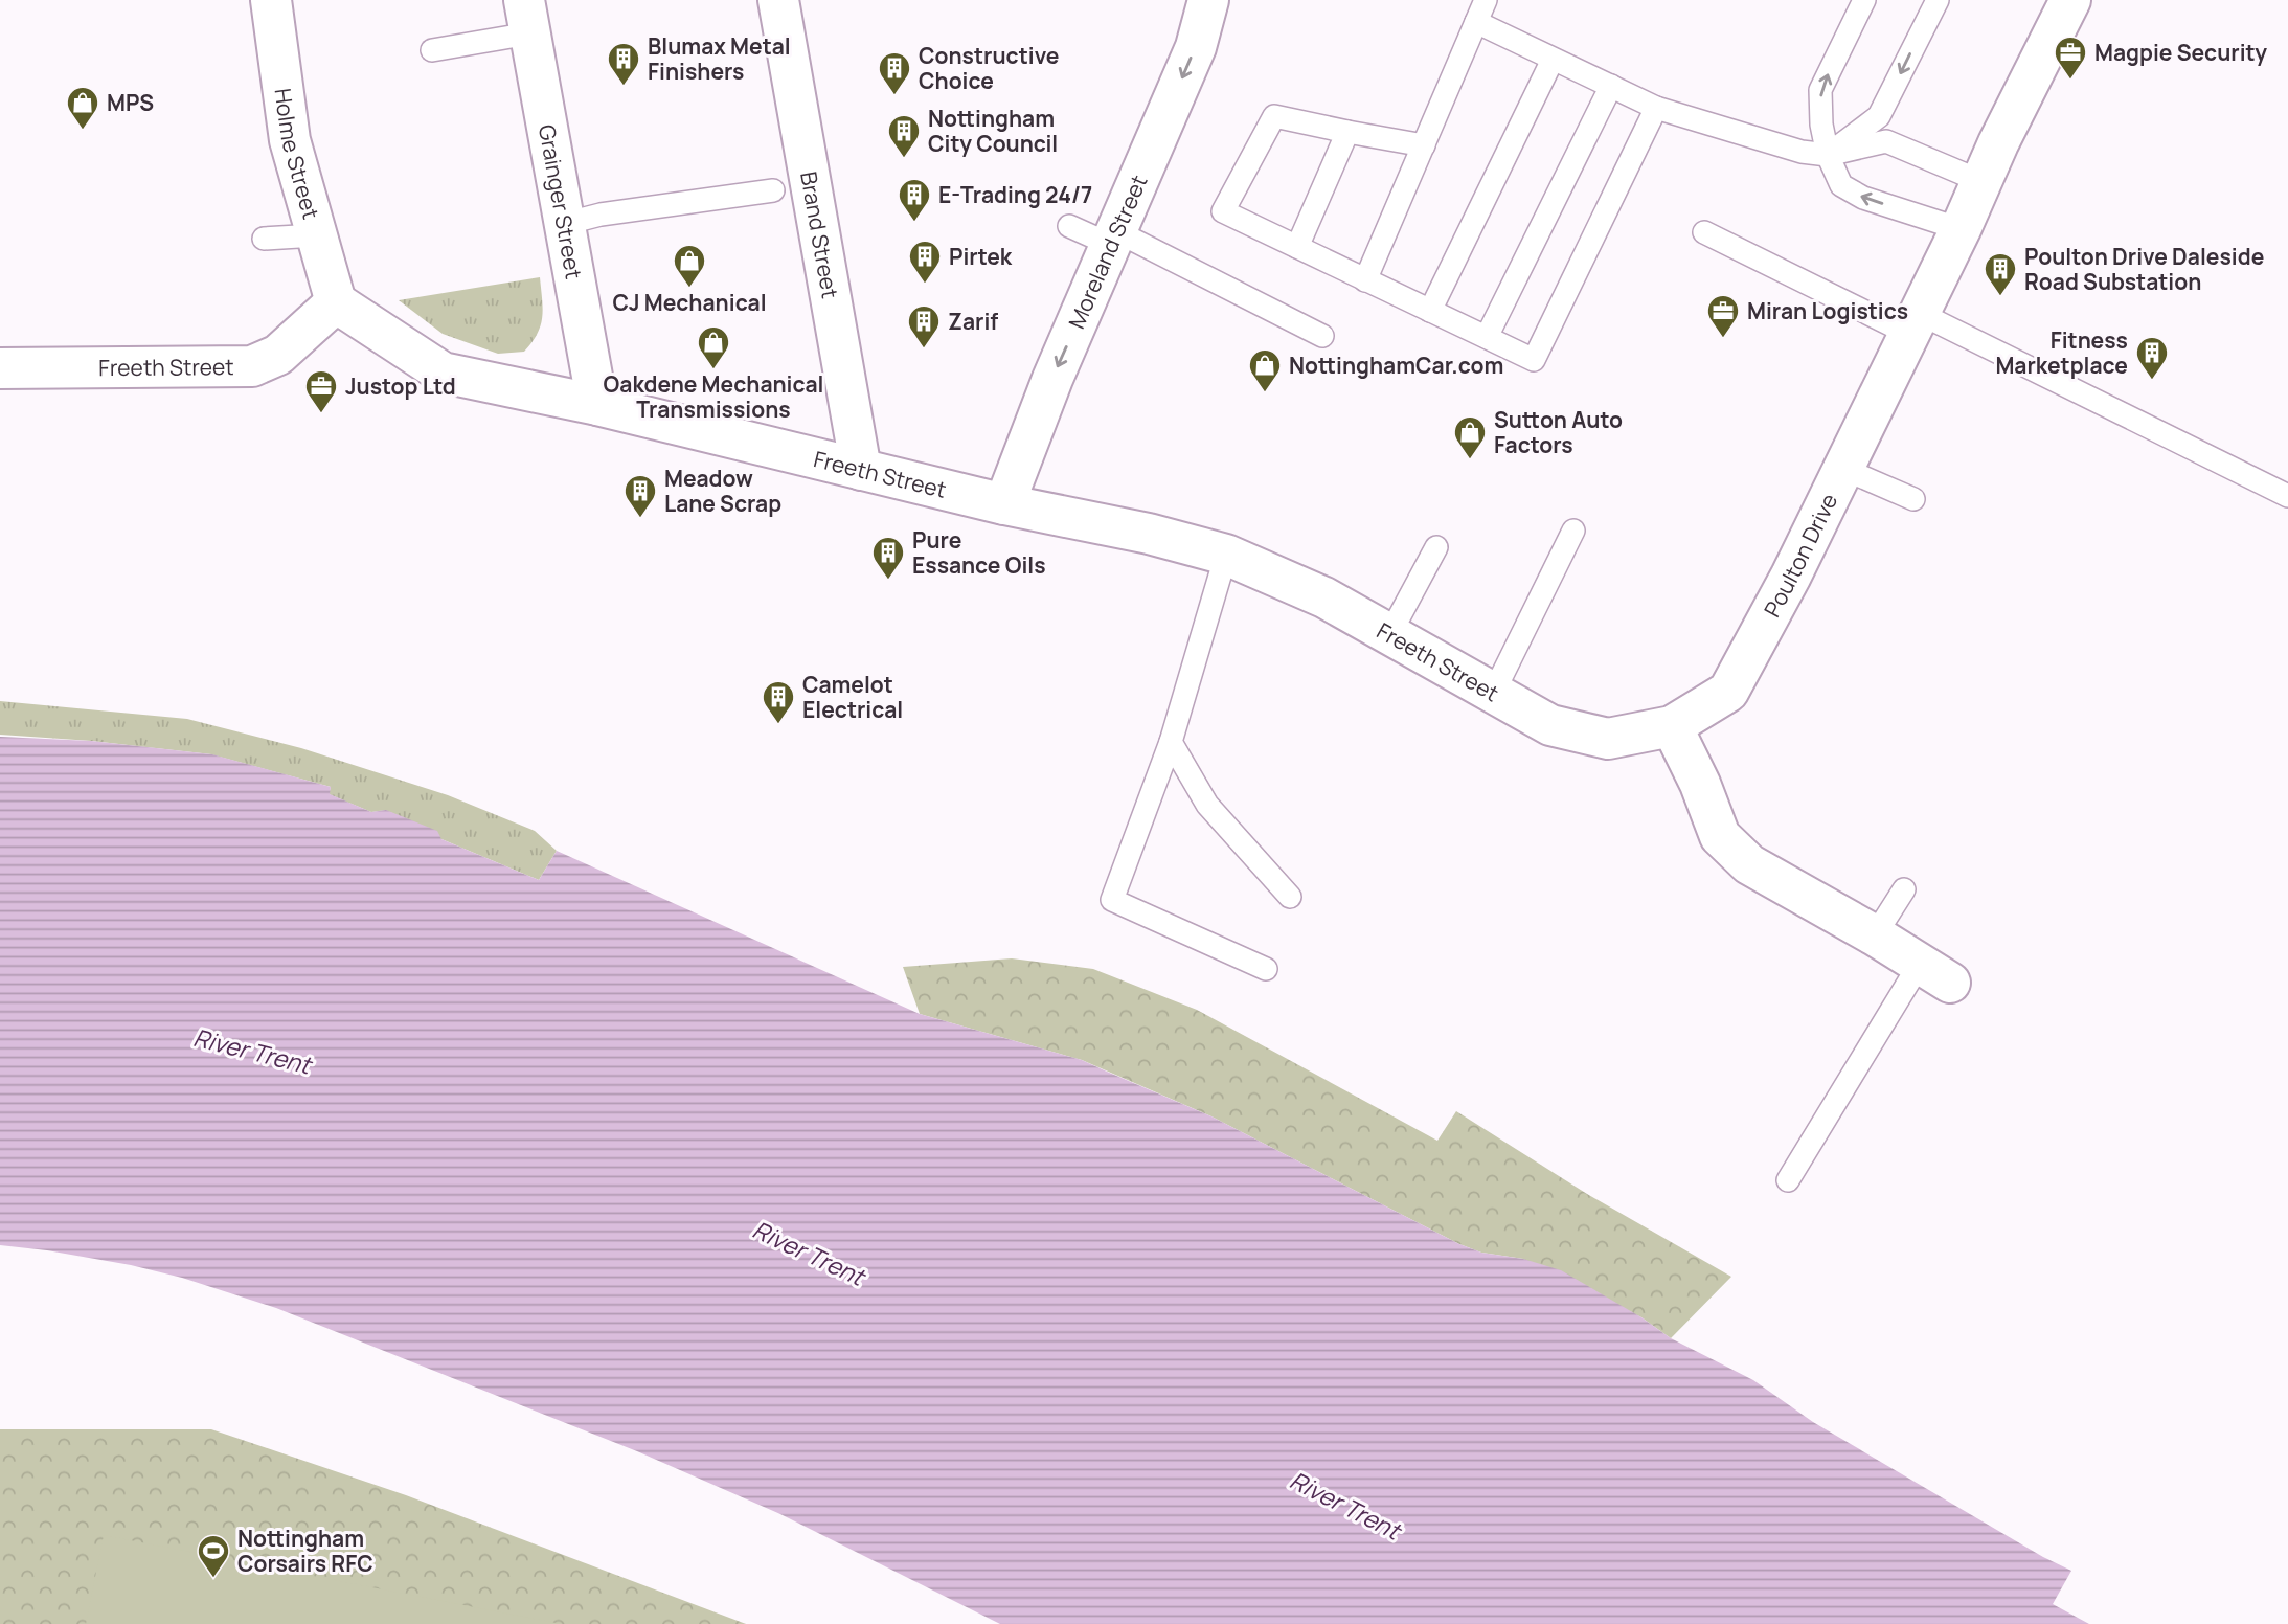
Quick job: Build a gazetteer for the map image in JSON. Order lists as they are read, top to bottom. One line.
{"streets":{"street":["Holme Street","Grainger Street","Brand Street","Moreland Street","Freeth Street","Poulton Drive"]},"crossings":[["Holme Street","Freeth Street"],["Grainger Street","Freeth Street"],["Brand Street","Freeth Street"],["Moreland Street","Freeth Street"],["Freeth Street","Poulton Drive"]],"one_way":["Moreland Street"],"water":["River Trent"],"places":{"office":["Magpie Security","Miran Logistics","Justop Ltd"],"building":["Blumax Metal Finishers","Constructive Choice","Nottingham City Council","E-Trading 24/7","Pirtek","Poulton Drive Daleside Road Substation","Zarif","Fitness Marketplace","Meadow Lane Scrap","Pure Essance Oils","Camelot Electrical"],"shop":["MPS","CJ Mechanical","Oakdene Mechanical Transmissions","NottinghamCar.com","Sutton Auto Factors"],"sports":["Nottingham Corsairs RFC"]}}
